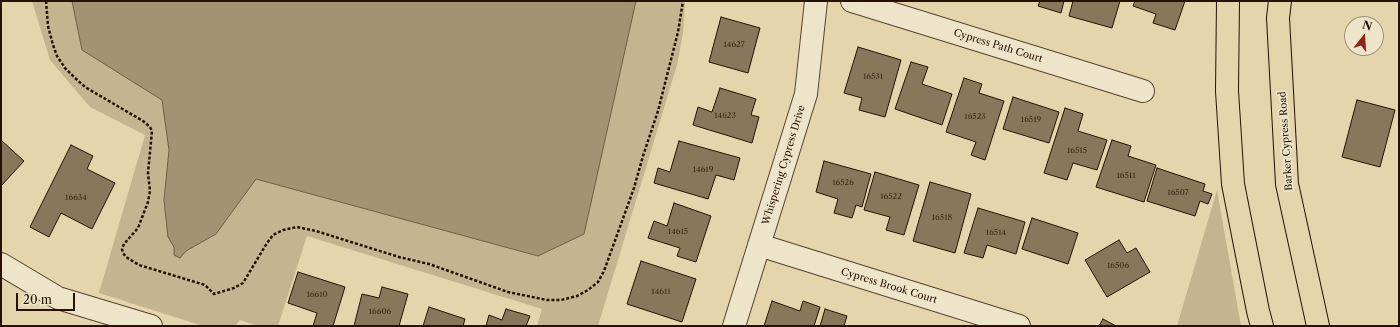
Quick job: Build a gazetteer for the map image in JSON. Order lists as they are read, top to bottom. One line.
{"streets":{"main road":["Barker Cypress Road"],"street":["Cypress Path Court","Whispering Cypress Drive","Cypress Brook Court"]},"crossings":[["Whispering Cypress Drive","Cypress Brook Court"]],"house_numbers":["14627","16531","14623","16523","16519","16515","14619","16511","16526","16507","16522","16634","16518","14615","16514","16506","14611","16610","16606"],"scale_bar":"20 m","north":"top"}
